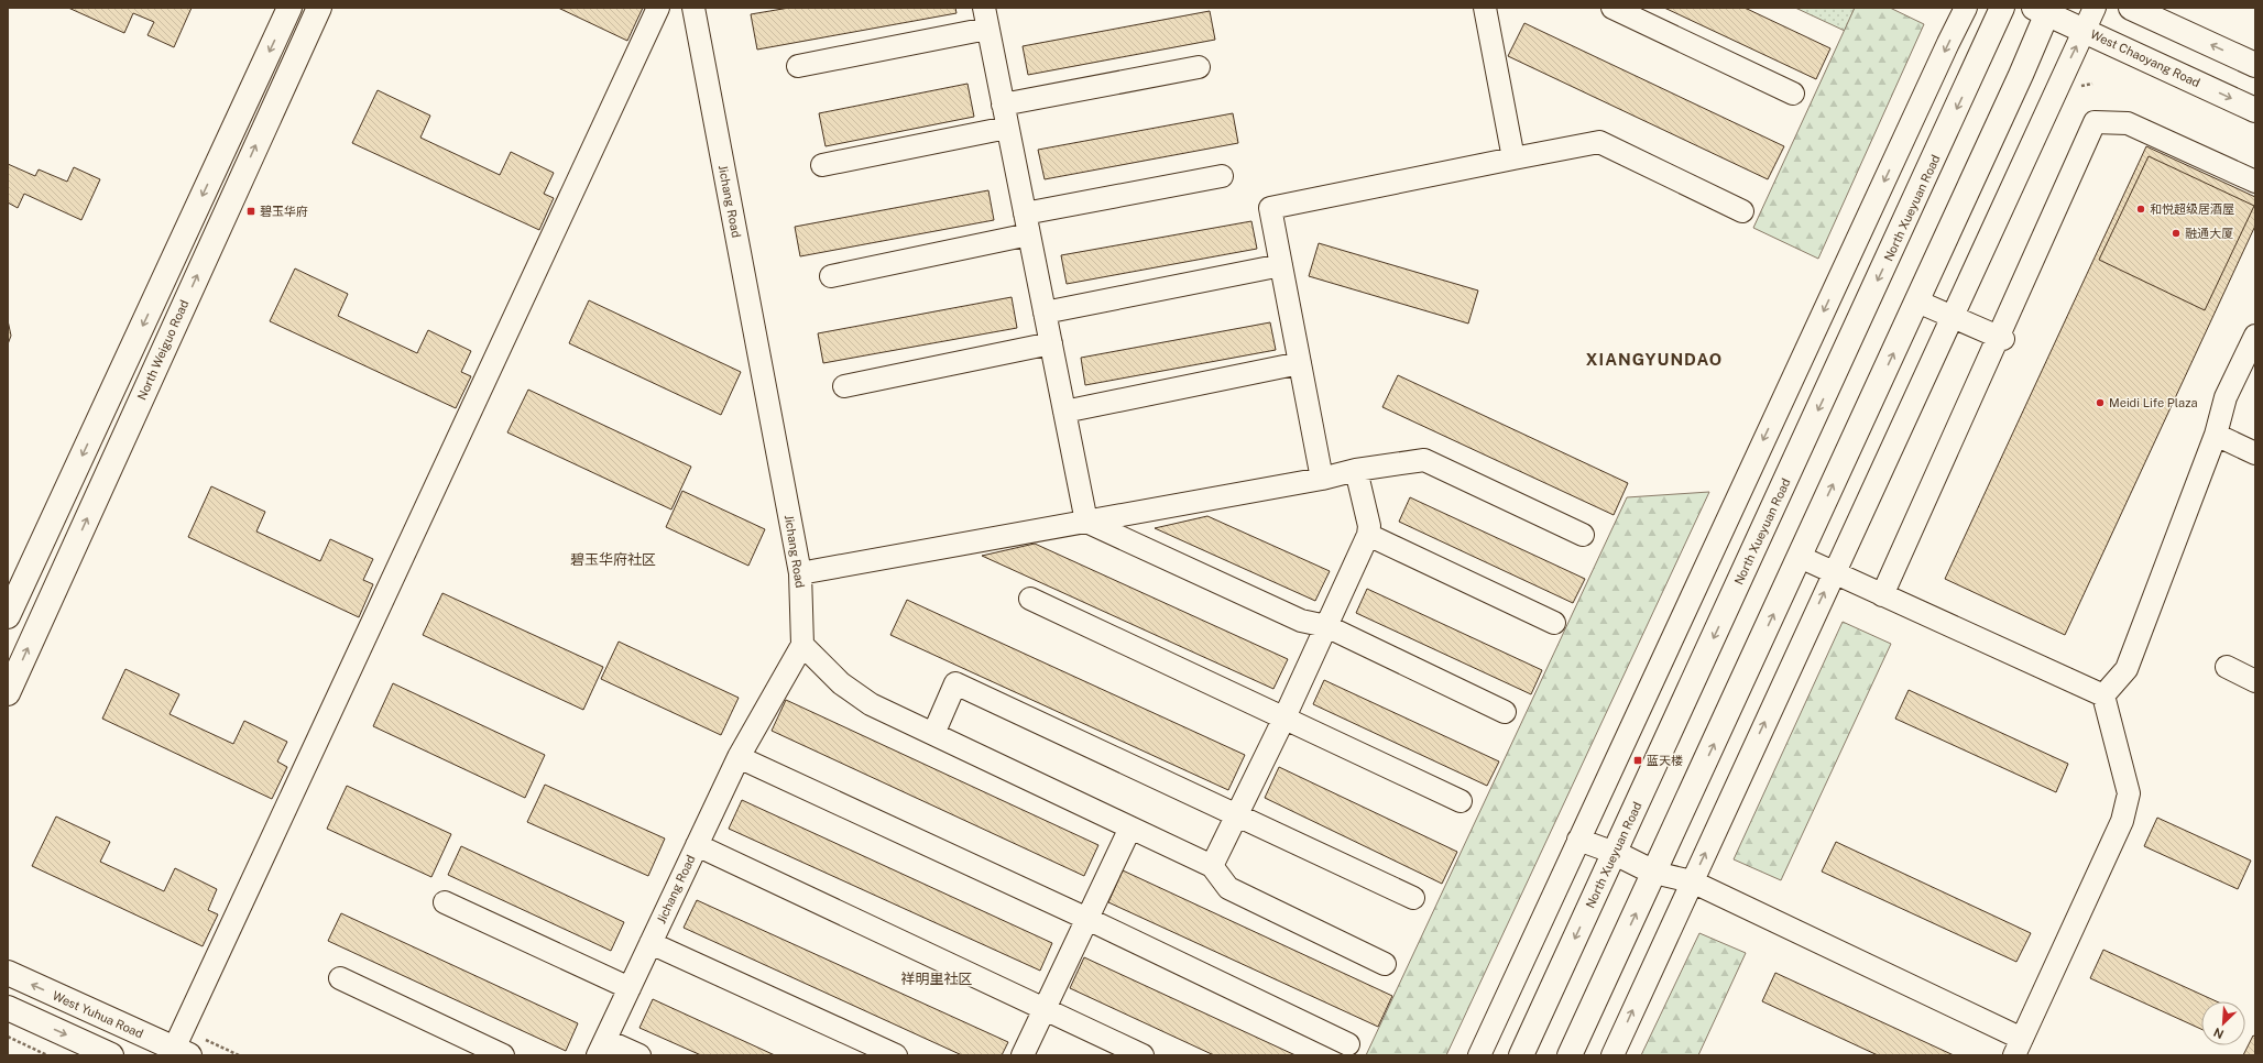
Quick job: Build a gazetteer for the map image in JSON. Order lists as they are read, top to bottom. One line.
{"streets":{"main road":["West Chaoyang Road","North Xueyuan Road","North Weiguo Road","West Yuhua Road"],"street":["Jichang Road"]},"districts":["XIANGYUNDAO","碧玉华府社区","祥明里社区"],"places":{"other":["和悦超级居酒屋","融通大厦","Meidi Life Plaza"],"transit":["碧玉华府","蓝天楼"]},"north":"bottom left"}
